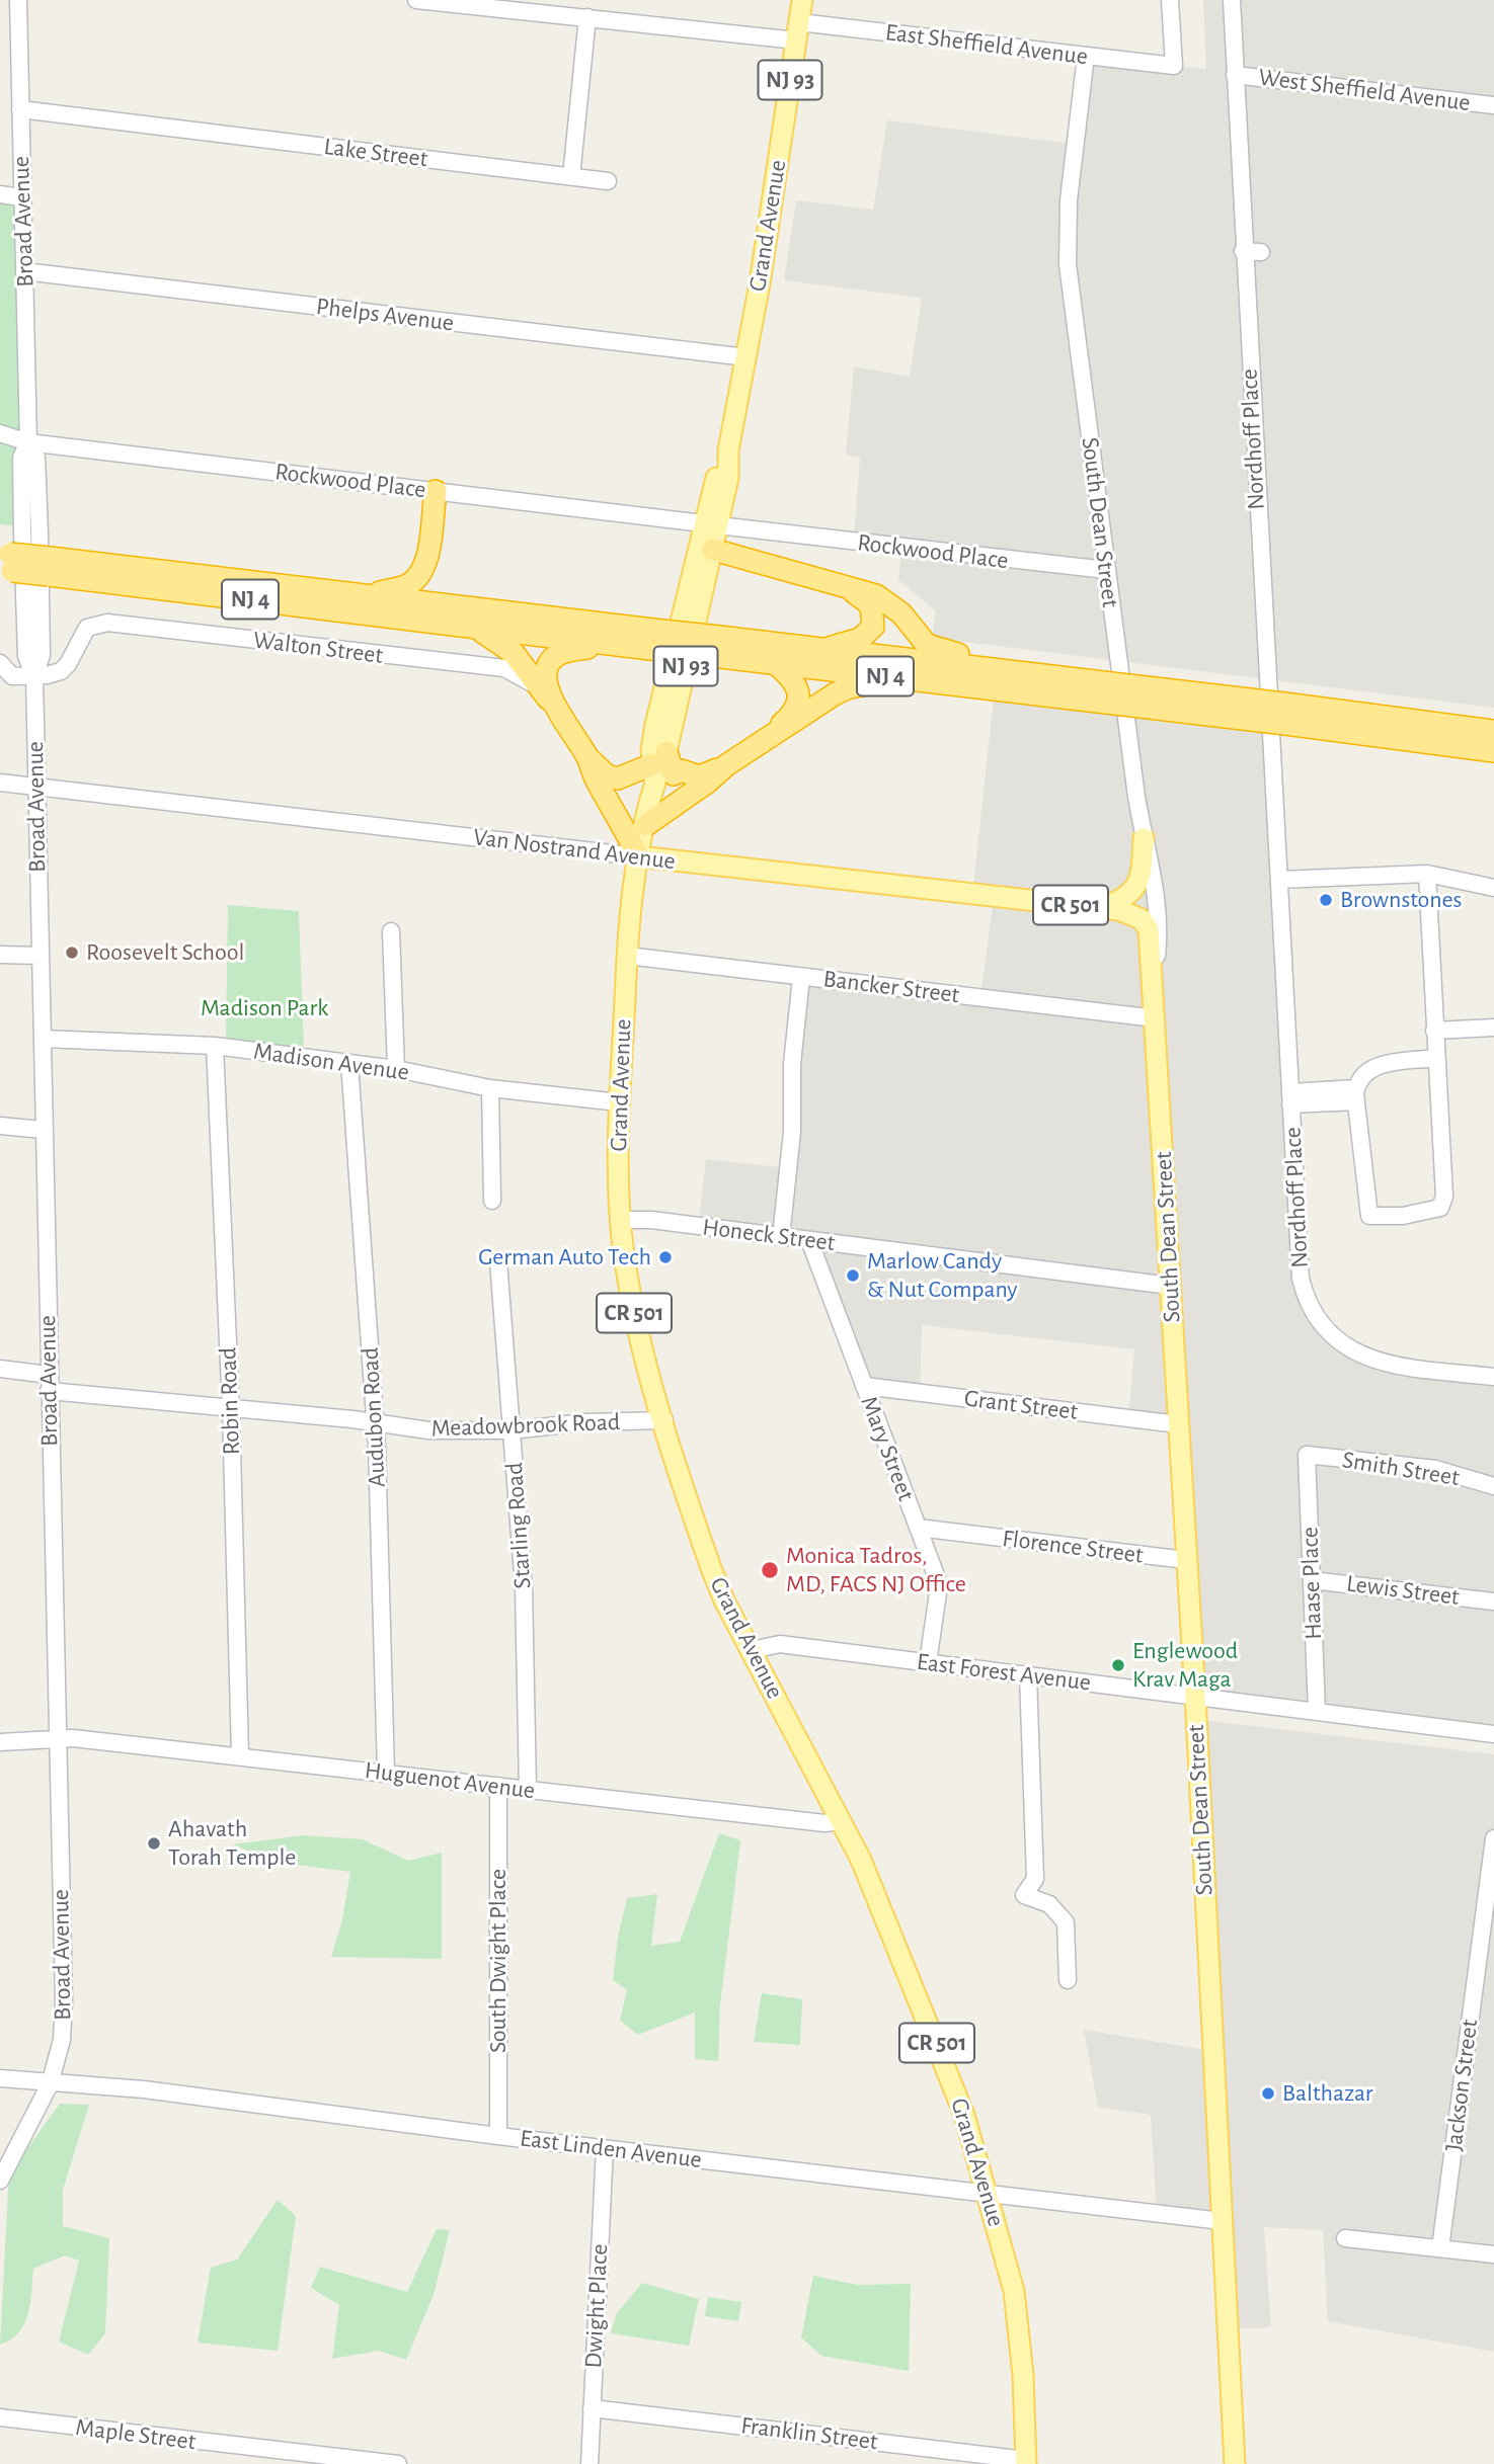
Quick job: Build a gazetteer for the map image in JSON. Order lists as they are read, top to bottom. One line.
{"streets":{"highway":["NJ 4"],"main road":["NJ 93","Grand Avenue","South Dean Street","Van Nostrand Avenue","CR 501"],"street":["East Sheffield Avenue","West Sheffield Avenue","Lake Street","Broad Avenue","Phelps Avenue","Nordhoff Place","Rockwood Place","Walton Street","Bancker Street","Madison Avenue","Honeck Street","Robin Road","Grant Street","Audubon Road","Meadowbrook Road","Mary Street","Smith Street","Starling Road","Florence Street","Haase Place","Lewis Street","East Forest Avenue","Huguenot Avenue","South Dwight Place","Jackson Street","East Linden Avenue","Dwight Place","Franklin Street","Maple Street"]},"crossings":[["East Sheffield Avenue","Grand Avenue"],["East Sheffield Avenue","South Dean Street"],["West Sheffield Avenue","Nordhoff Place"],["Lake Street","Broad Avenue"],["Broad Avenue","Phelps Avenue"],["Broad Avenue","Rockwood Place"],["Broad Avenue","Walton Street"],["Broad Avenue","Van Nostrand Avenue"],["Broad Avenue","Madison Avenue"],["Broad Avenue","Meadowbrook Road"],["Broad Avenue","Huguenot Avenue"],["Broad Avenue","East Linden Avenue"],["Grand Avenue","Phelps Avenue"],["Grand Avenue","Rockwood Place"],["Grand Avenue","Van Nostrand Avenue"],["Grand Avenue","Bancker Street"],["Grand Avenue","Madison Avenue"],["Grand Avenue","Honeck Street"],["Grand Avenue","Meadowbrook Road"],["Grand Avenue","East Forest Avenue"],["Grand Avenue","Huguenot Avenue"],["Grand Avenue","East Linden Avenue"],["Grand Avenue","Franklin Street"],["Rockwood Place","South Dean Street"],["South Dean Street","Van Nostrand Avenue"],["South Dean Street","Bancker Street"],["South Dean Street","Honeck Street"],["South Dean Street","Grant Street"],["South Dean Street","Florence Street"],["South Dean Street","East Forest Avenue"],["South Dean Street","East Linden Avenue"],["Madison Avenue","Robin Road"],["Madison Avenue","Audubon Road"],["Honeck Street","Mary Street"],["Robin Road","Meadowbrook Road"],["Robin Road","Huguenot Avenue"],["Grant Street","Mary Street"],["Audubon Road","Meadowbrook Road"],["Audubon Road","Huguenot Avenue"],["Meadowbrook Road","Starling Road"],["Mary Street","Florence Street"],["Mary Street","East Forest Avenue"],["Smith Street","Haase Place"],["Starling Road","Huguenot Avenue"],["Haase Place","Lewis Street"],["Haase Place","East Forest Avenue"],["Huguenot Avenue","South Dwight Place"],["South Dwight Place","East Linden Avenue"],["East Linden Avenue","Dwight Place"],["Dwight Place","Franklin Street"]],"parks":["Madison Park"],"places":["Brownstones","Roosevelt School","German Auto Tech","Marlow Candy & Nut Company","Monica Tadros, MD, FACS NJ Office","Englewood Krav Maga","Ahavath Torah Temple","Balthazar"]}
